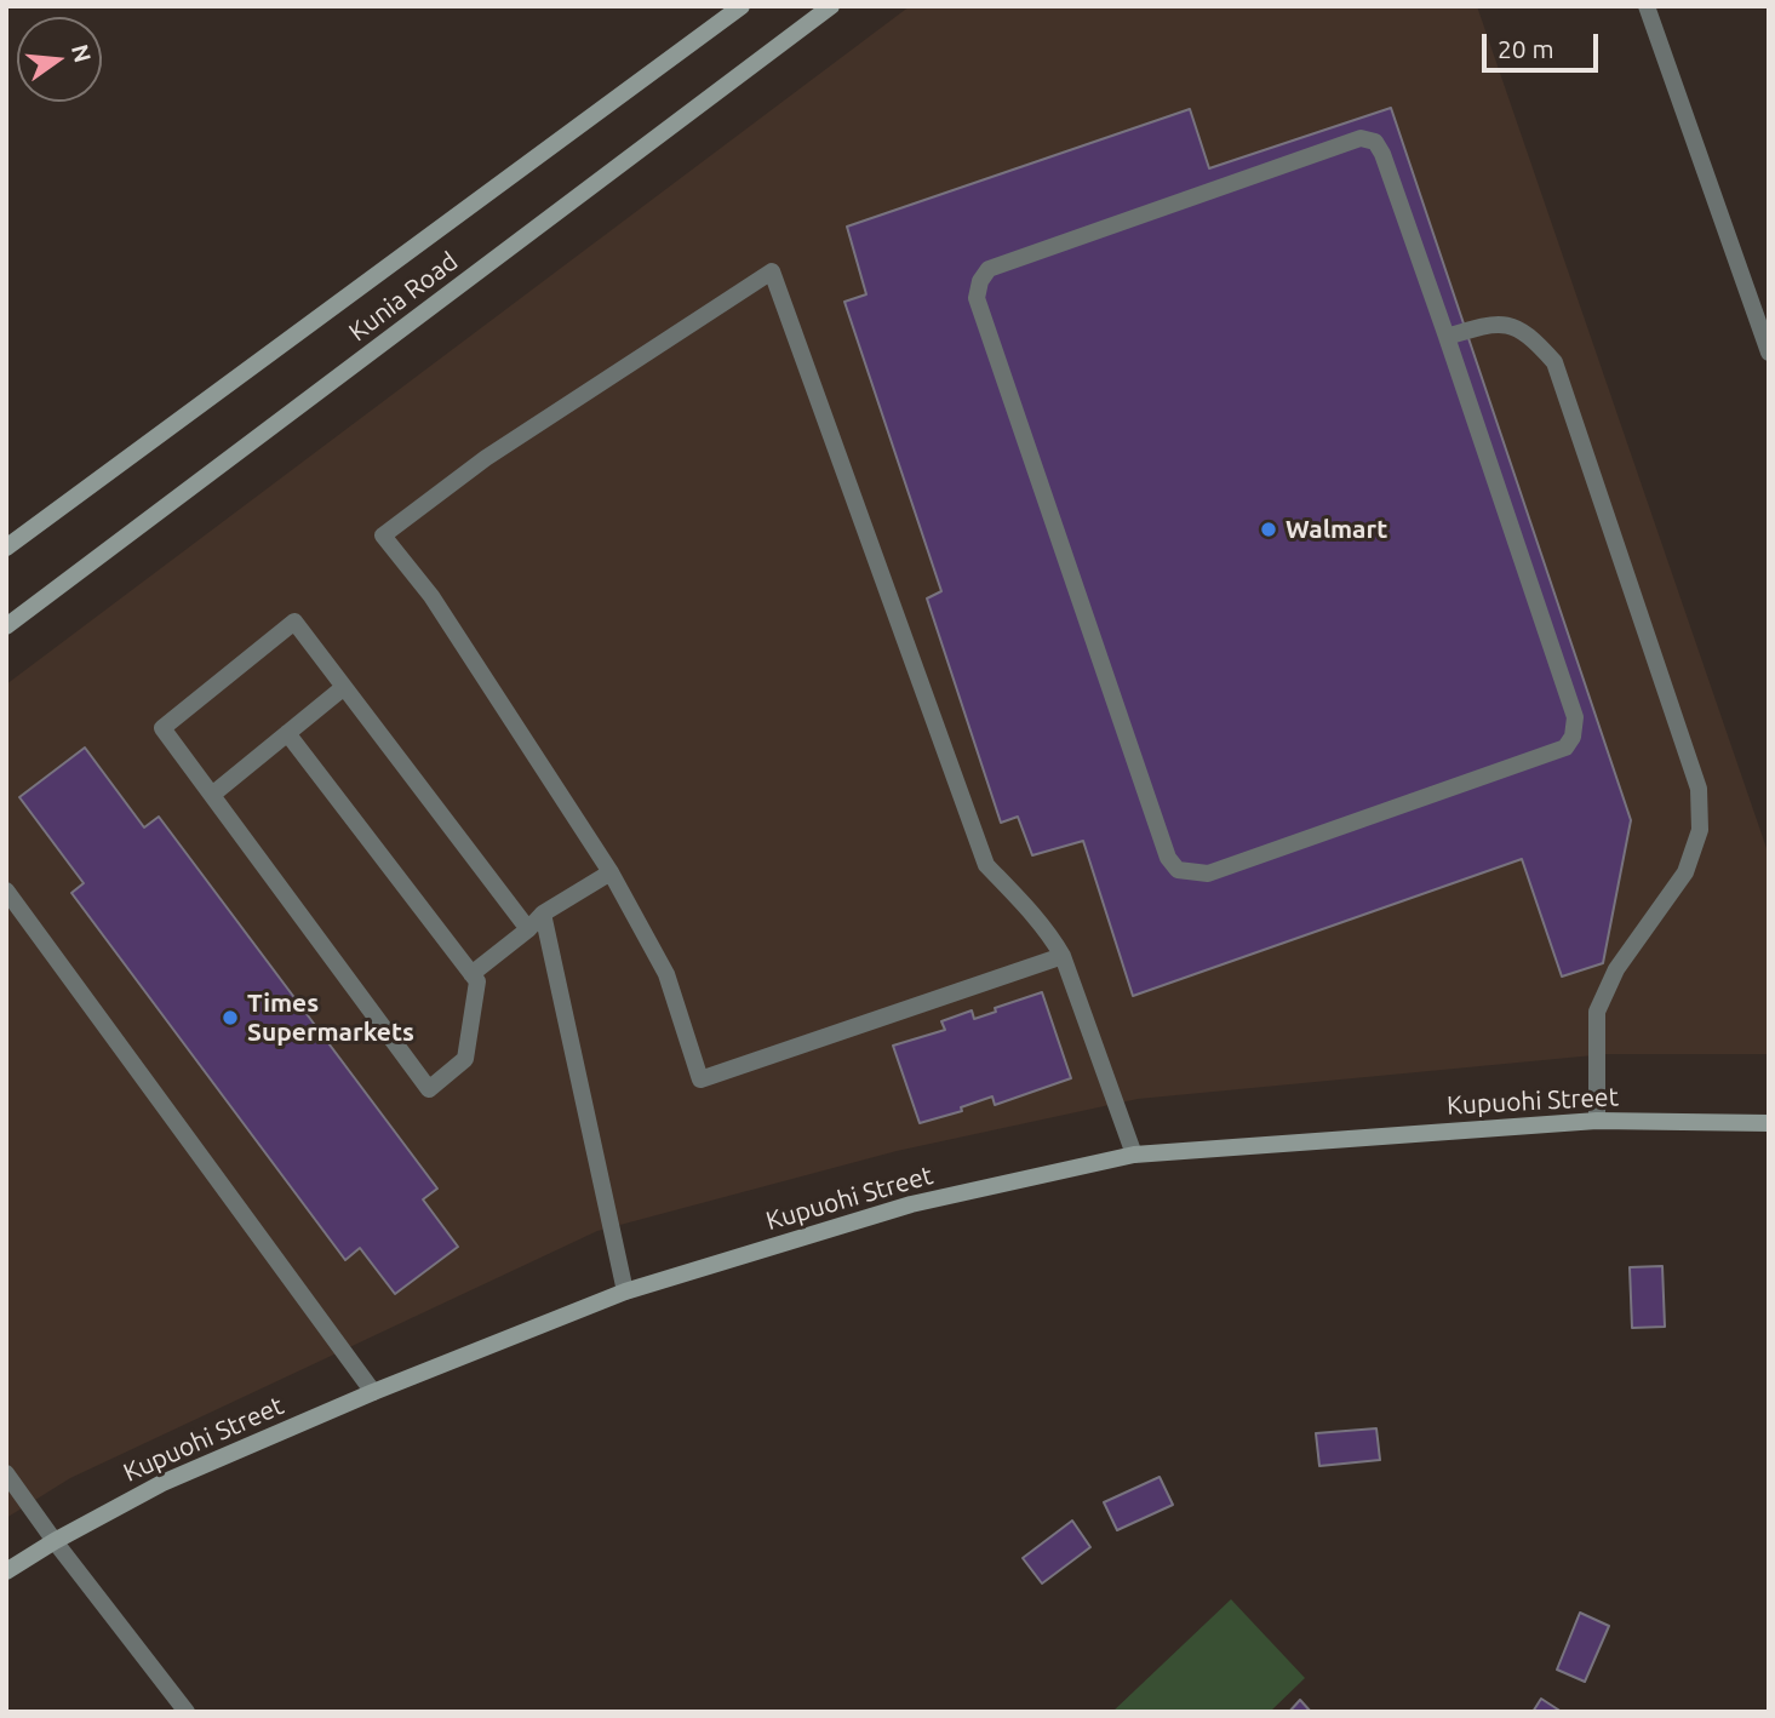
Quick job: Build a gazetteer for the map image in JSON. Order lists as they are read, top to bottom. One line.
{"streets":{"main road":["Kunia Road","Kupuohi Street"]},"places":["Walmart","Times Supermarkets"],"scale_bar":"20 m","north":"right"}
